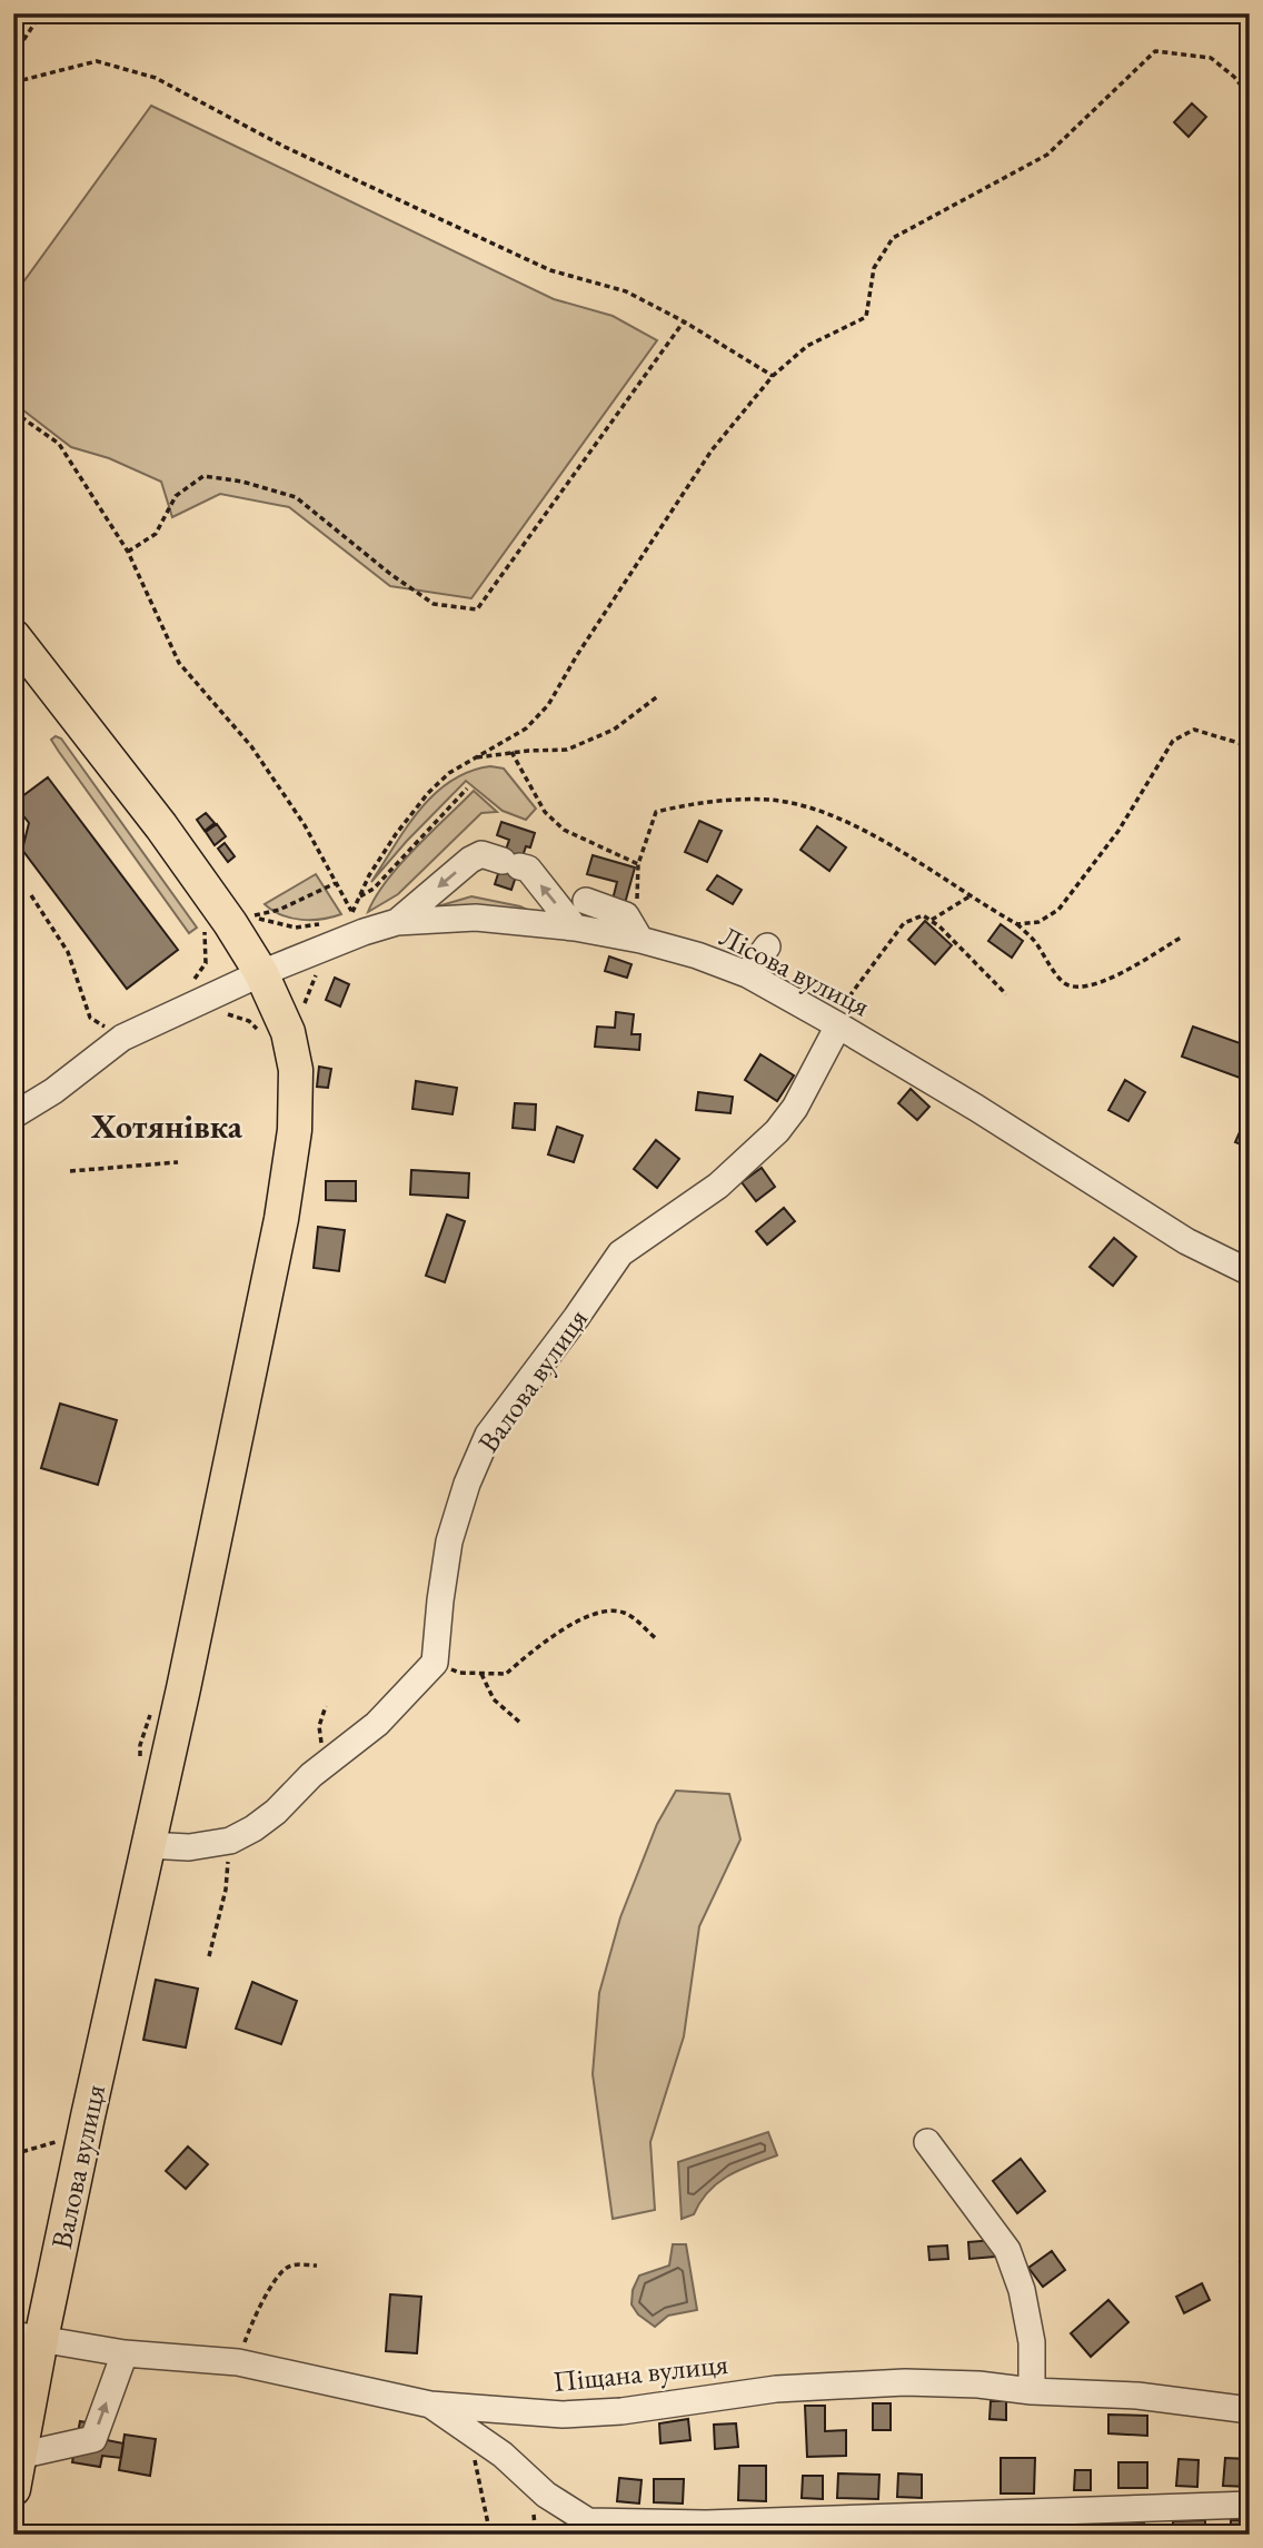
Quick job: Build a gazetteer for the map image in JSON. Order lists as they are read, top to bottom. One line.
{"streets":{"main road":["Валова вулиця"],"street":["Лісова вулиця","Піщана вулиця"]},"crossings":[["Лісова вулиця","Валова вулиця"],["Валова вулиця","Піщана вулиця"]],"districts":["Хотянівка"]}
